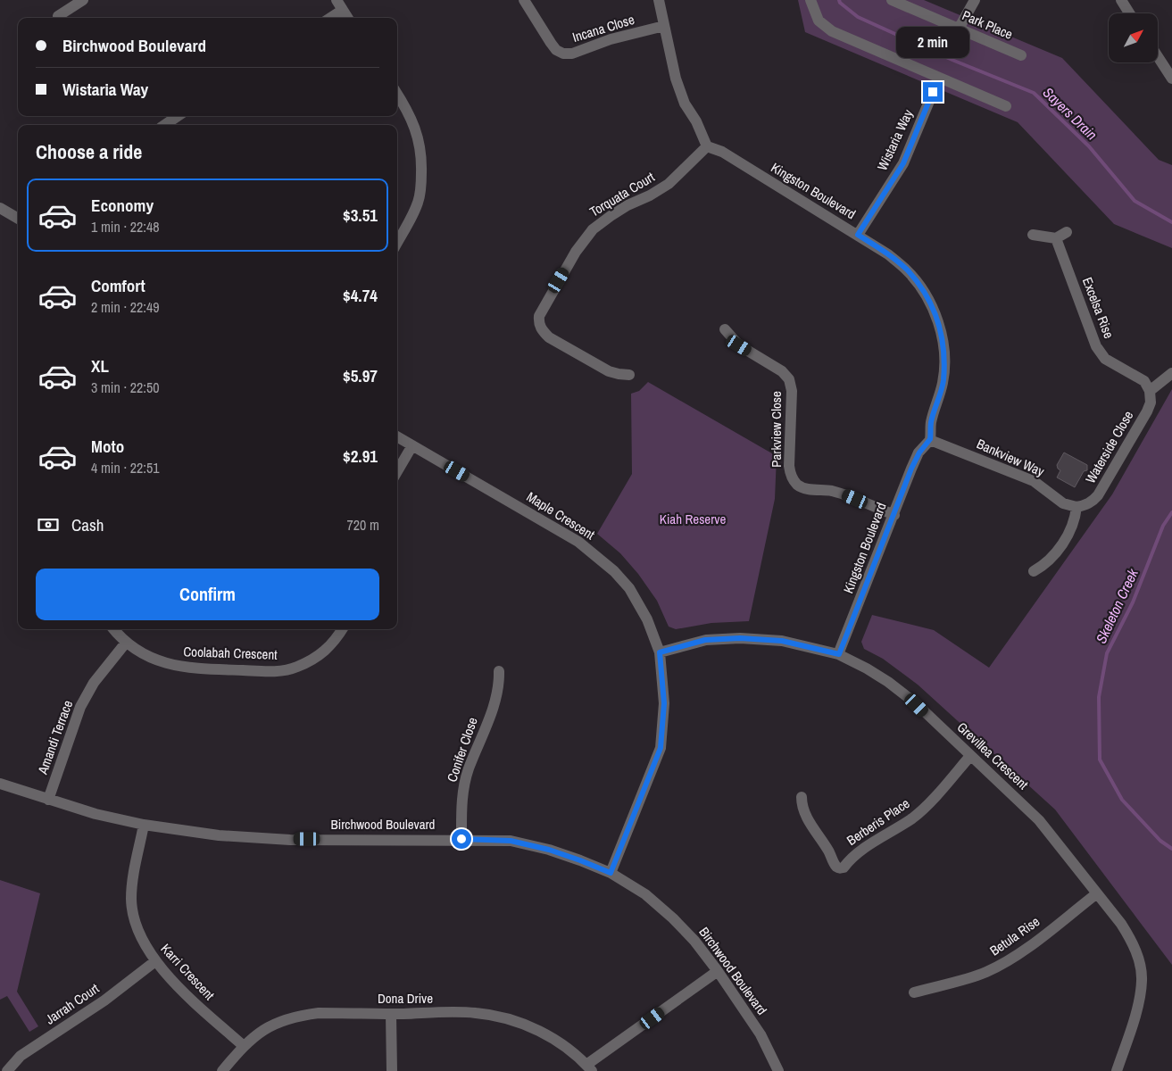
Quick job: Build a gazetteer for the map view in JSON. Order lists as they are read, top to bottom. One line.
{"streets":{"street":["Park Place","Incana Close","Wistaria Way","Kingston Boulevard","Torquata Court","Excelsa Rise","Parkview Close","Waterside Close","Bankview Way","Maple Crescent","Coolabah Crescent","Amandi Terrace","Conifer Close","Grevillea Crescent","Berberis Place","Birchwood Boulevard","Betula Rise","Karri Crescent","Dona Drive","Jarrah Court"]},"crossings":[["Wistaria Way","Kingston Boulevard"],["Kingston Boulevard","Torquata Court"],["Kingston Boulevard","Parkview Close"],["Kingston Boulevard","Bankview Way"],["Kingston Boulevard","Grevillea Crescent"],["Excelsa Rise","Waterside Close"],["Waterside Close","Bankview Way"],["Maple Crescent","Grevillea Crescent"],["Maple Crescent","Birchwood Boulevard"],["Coolabah Crescent","Amandi Terrace"],["Amandi Terrace","Birchwood Boulevard"],["Conifer Close","Birchwood Boulevard"],["Grevillea Crescent","Berberis Place"],["Grevillea Crescent","Betula Rise"],["Birchwood Boulevard","Karri Crescent"],["Karri Crescent","Dona Drive"],["Karri Crescent","Jarrah Court"]],"water":["Sayers Drain","Skeleton Creek"],"parks":["Kiah Reserve"],"north":"top right","page":{"banner":["Birchwood Boulevard","Wistaria Way"],"bubble":"2 min","heading":"Choose a ride","list":[{"name":"Economy","note":"1 min · 22:48","value":"$3.51"},{"name":"Comfort","note":"2 min · 22:49","value":"$4.74"},{"name":"XL","note":"3 min · 22:50","value":"$5.97"},{"name":"Moto","note":"4 min · 22:51","value":"$2.91"}],"pay":["Cash","720 m"],"buttons":"Confirm"}}
